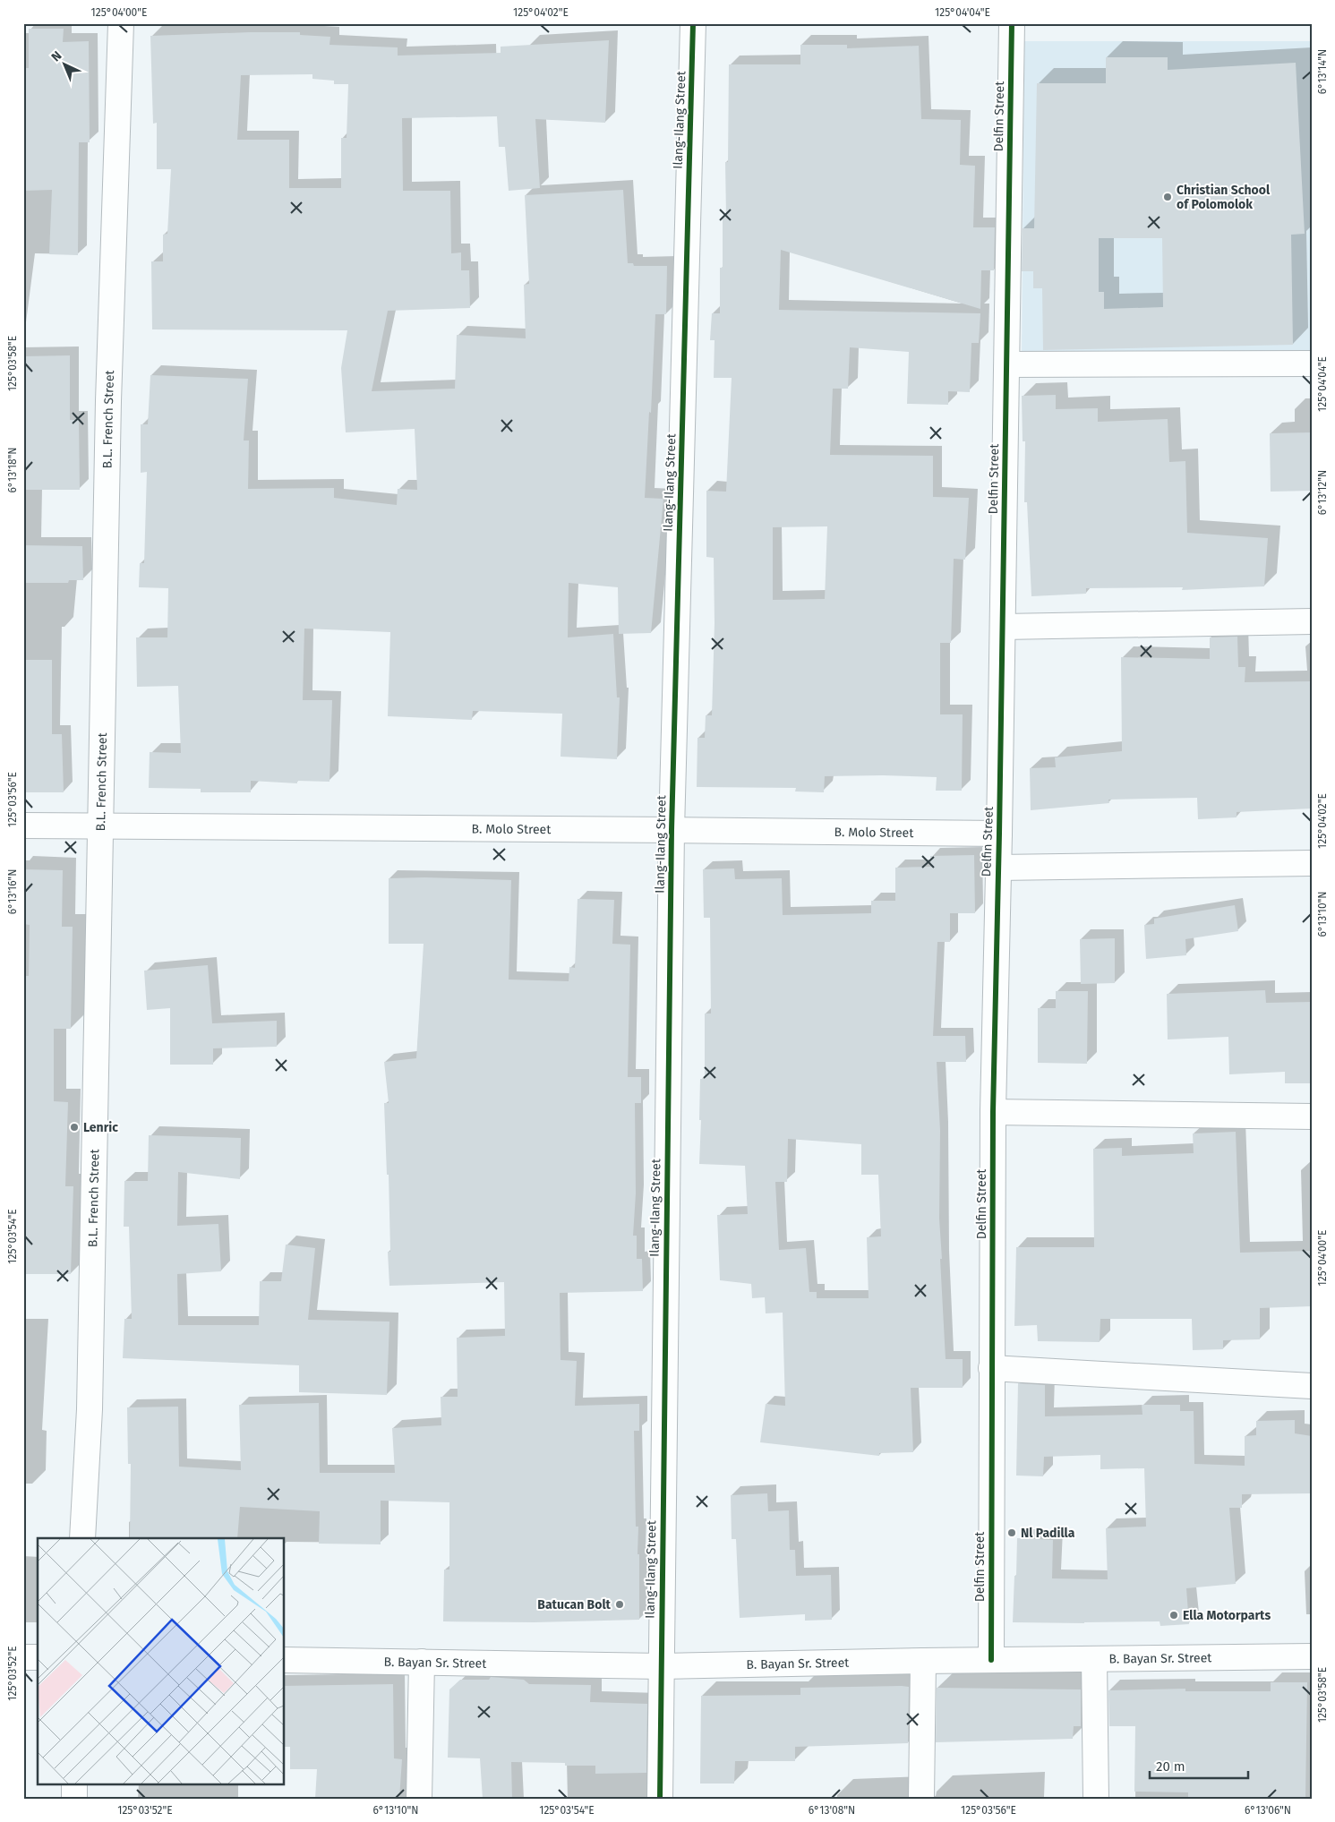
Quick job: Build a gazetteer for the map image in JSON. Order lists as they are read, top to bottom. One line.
{"streets":{"street":["Delfin Street","Ilang-Ilang Street","B.L. French Street","B. Molo Street","B. Bayan Sr. Street"]},"crossings":[["Delfin Street","B. Molo Street"],["Delfin Street","B. Bayan Sr. Street"],["Ilang-Ilang Street","B. Molo Street"],["Ilang-Ilang Street","B. Bayan Sr. Street"],["B.L. French Street","B. Molo Street"]],"places":["Christian School of Polomolok","Lenric","Nl Padilla","Batucan Bolt","Ella Motorparts"],"scale_bar":"20 m","north":"top left","coordinates":["125°04'00\"E","125°04'02\"E","125°04'04\"E","6°13'14\"N","125°03'58\"E","6°13'18\"N","6°13'12\"N","125°03'56\"E","6°13'16\"N","6°13'10\"N","125°03'54\"E","125°03'52\"E","6°13'08\"N","6°13'06\"N"]}
